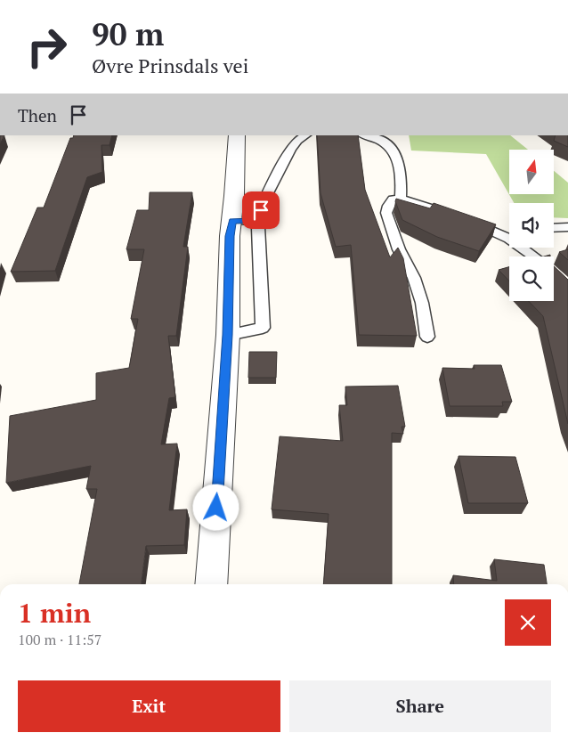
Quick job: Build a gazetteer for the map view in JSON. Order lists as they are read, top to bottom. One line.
{"north":"top","page":{"turn":["90 m","Øvre Prinsdals vei"],"then":"Then","heading":["1 min","100 m · 11:57"],"buttons":["Exit","Share"]}}
